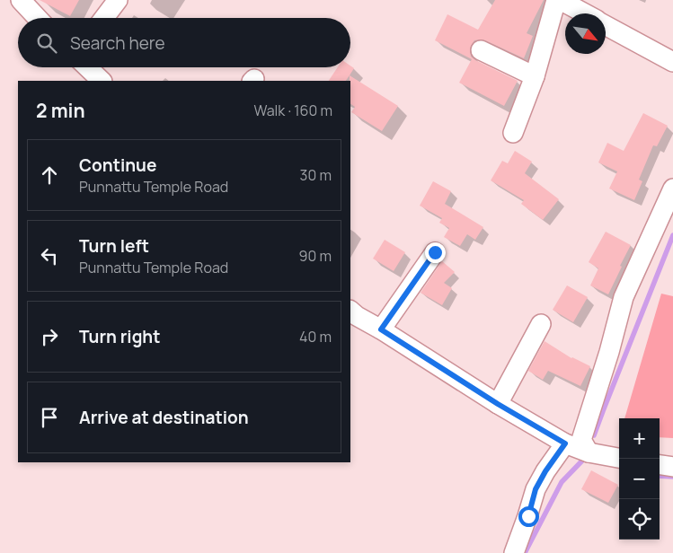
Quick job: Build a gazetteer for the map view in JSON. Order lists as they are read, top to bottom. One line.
{"north":"bottom right","page":{"search":"Search here","heading":["2 min","Walk · 160 m"],"list":[["Continue","Punnattu Temple Road","30 m"],["Turn left","Punnattu Temple Road","90 m"],["Turn right","40 m"],"Arrive at destination"],"map_buttons":["+","−"]}}
